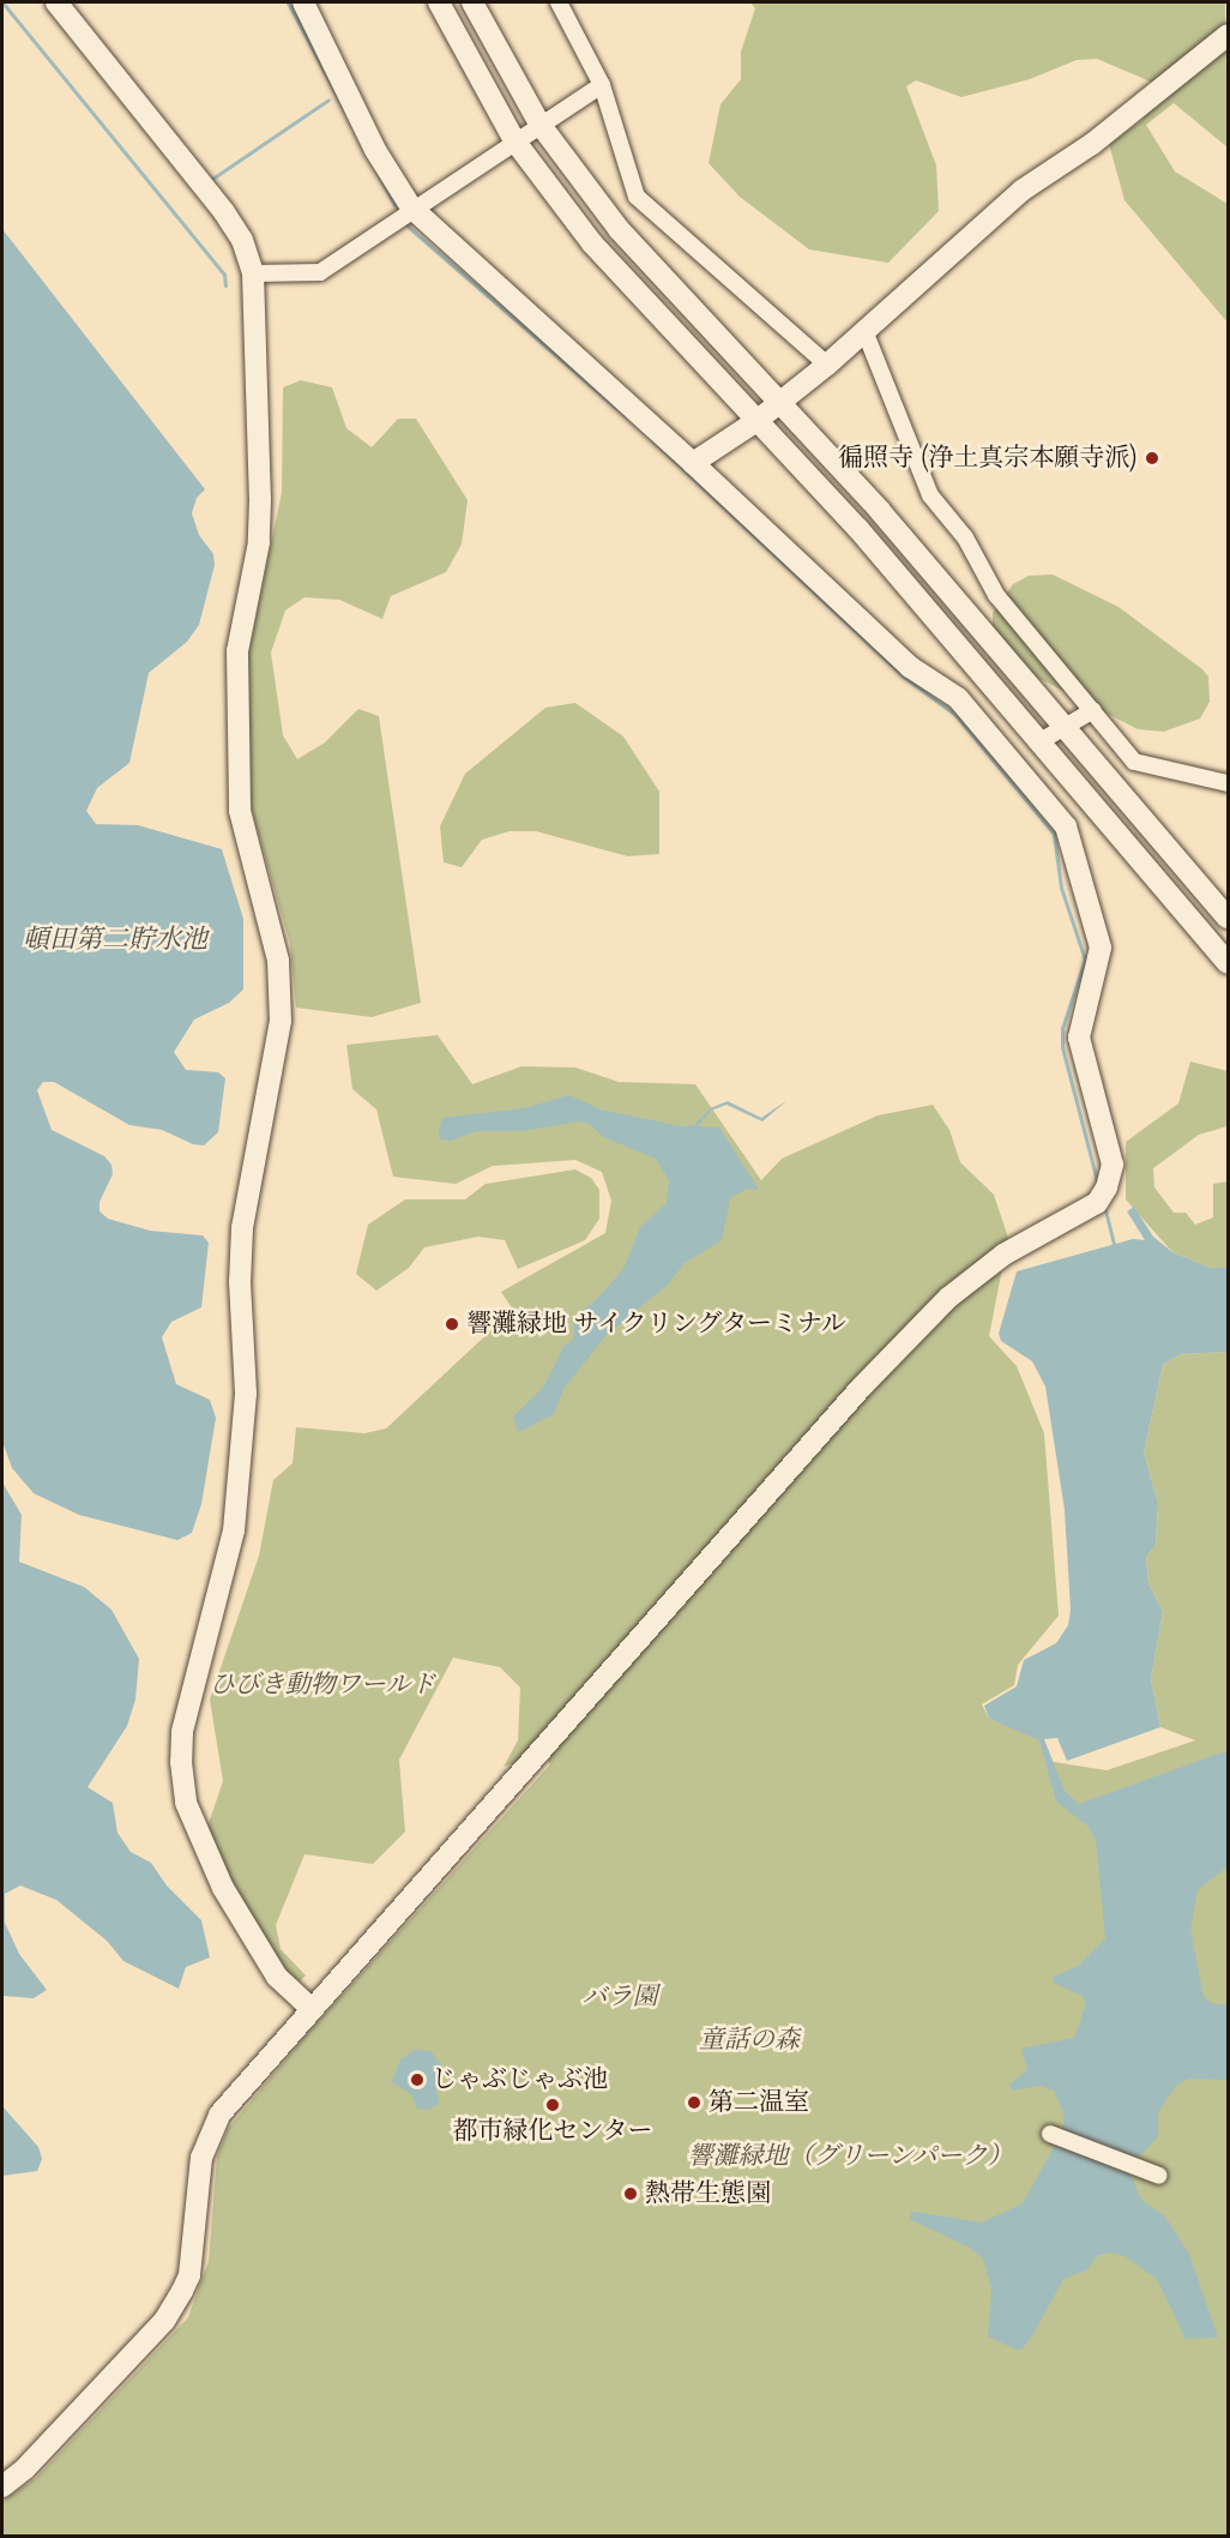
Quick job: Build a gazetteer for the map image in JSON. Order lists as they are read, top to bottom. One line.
{"water":["頓田第二貯水池"],"parks":["ひびき動物ワールド","バラ園","童話の森","響灘緑地（グリーンパーク）"],"places":["徧照寺 (浄土真宗本願寺派)","響灘緑地 サイクリングターミナル","じゃぶじゃぶ池","第二温室","都市緑化センター","熱帯生態園"]}
